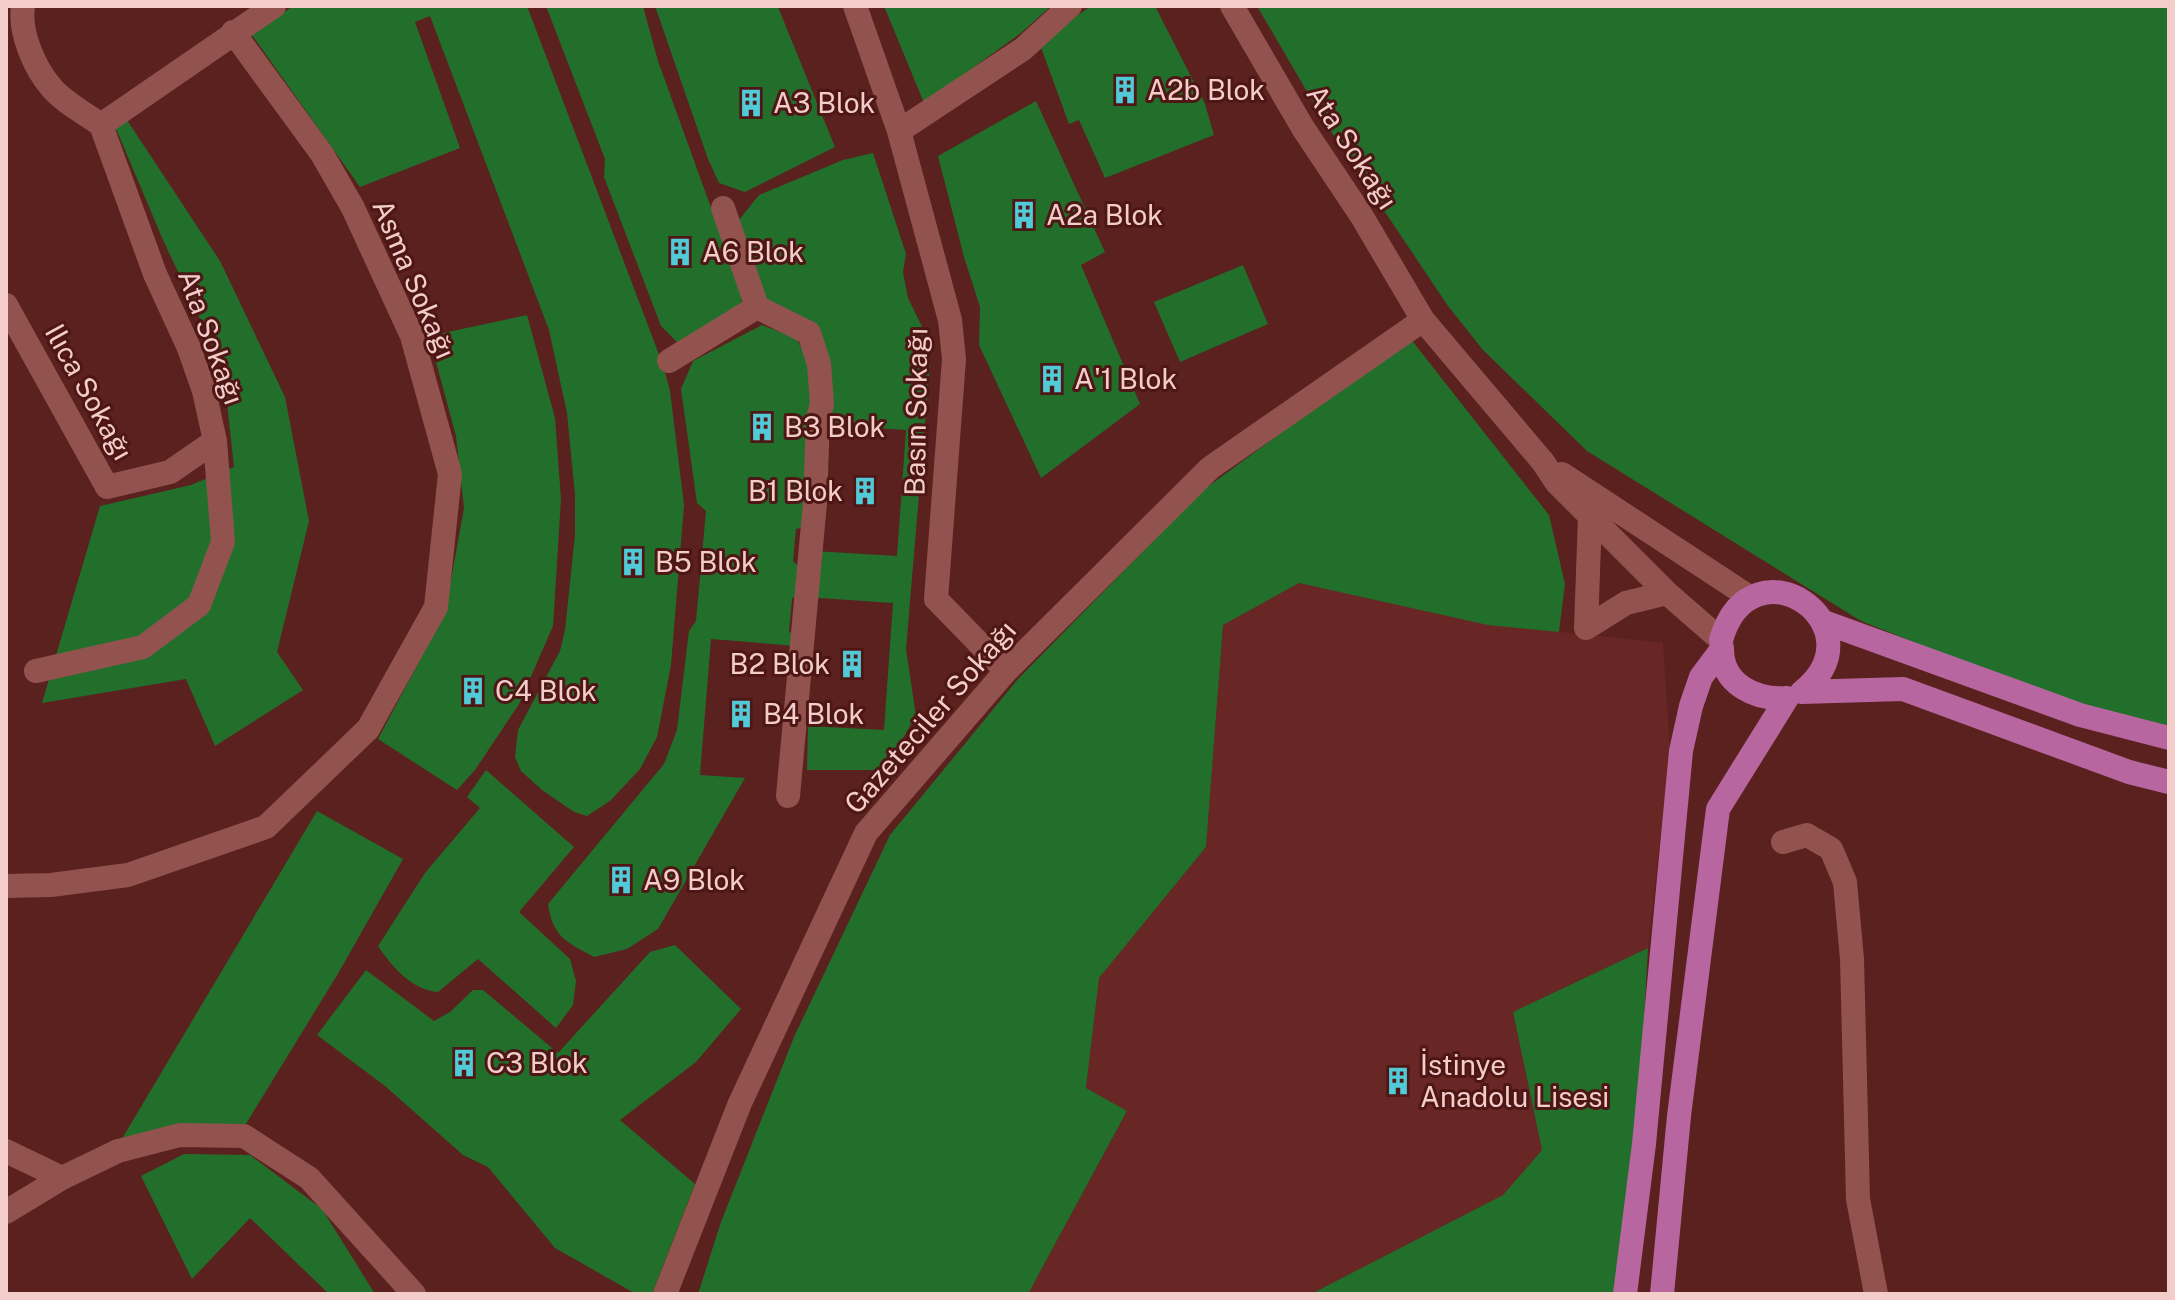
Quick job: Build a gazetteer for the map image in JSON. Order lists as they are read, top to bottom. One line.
{"streets":{"street":["Ata Sokağı","Asma Sokağı","Ilıca Sokağı","Basın Sokağı","Gazeteciler Sokağı"]},"crossings":[["Ata Sokağı","Ilıca Sokağı"],["Ata Sokağı","Gazeteciler Sokağı"],["Basın Sokağı","Gazeteciler Sokağı"]],"places":{"building":["A2b Blok","A3 Blok","A2a Blok","A6 Blok","A'1 Blok","B3 Blok","B1 Blok","B5 Blok","B2 Blok","C4 Blok","B4 Blok","A9 Blok","C3 Blok","İstinye Anadolu Lisesi"]}}
